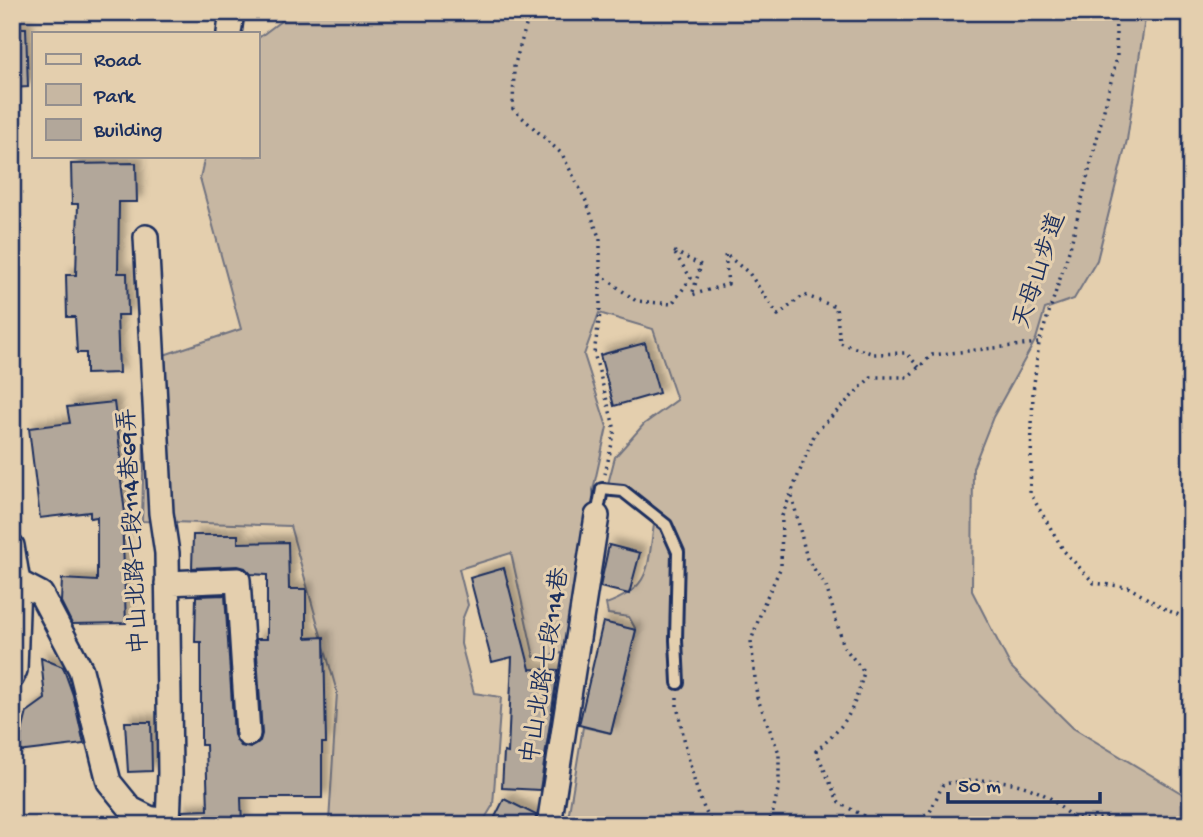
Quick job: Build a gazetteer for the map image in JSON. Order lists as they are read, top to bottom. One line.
{"streets":{"street":["中山北路七段114巷69弄","中山北路七段114巷"],"path":["天母山步道"]},"legend":["Road","Park","Building"],"scale_bar":"50 m"}
